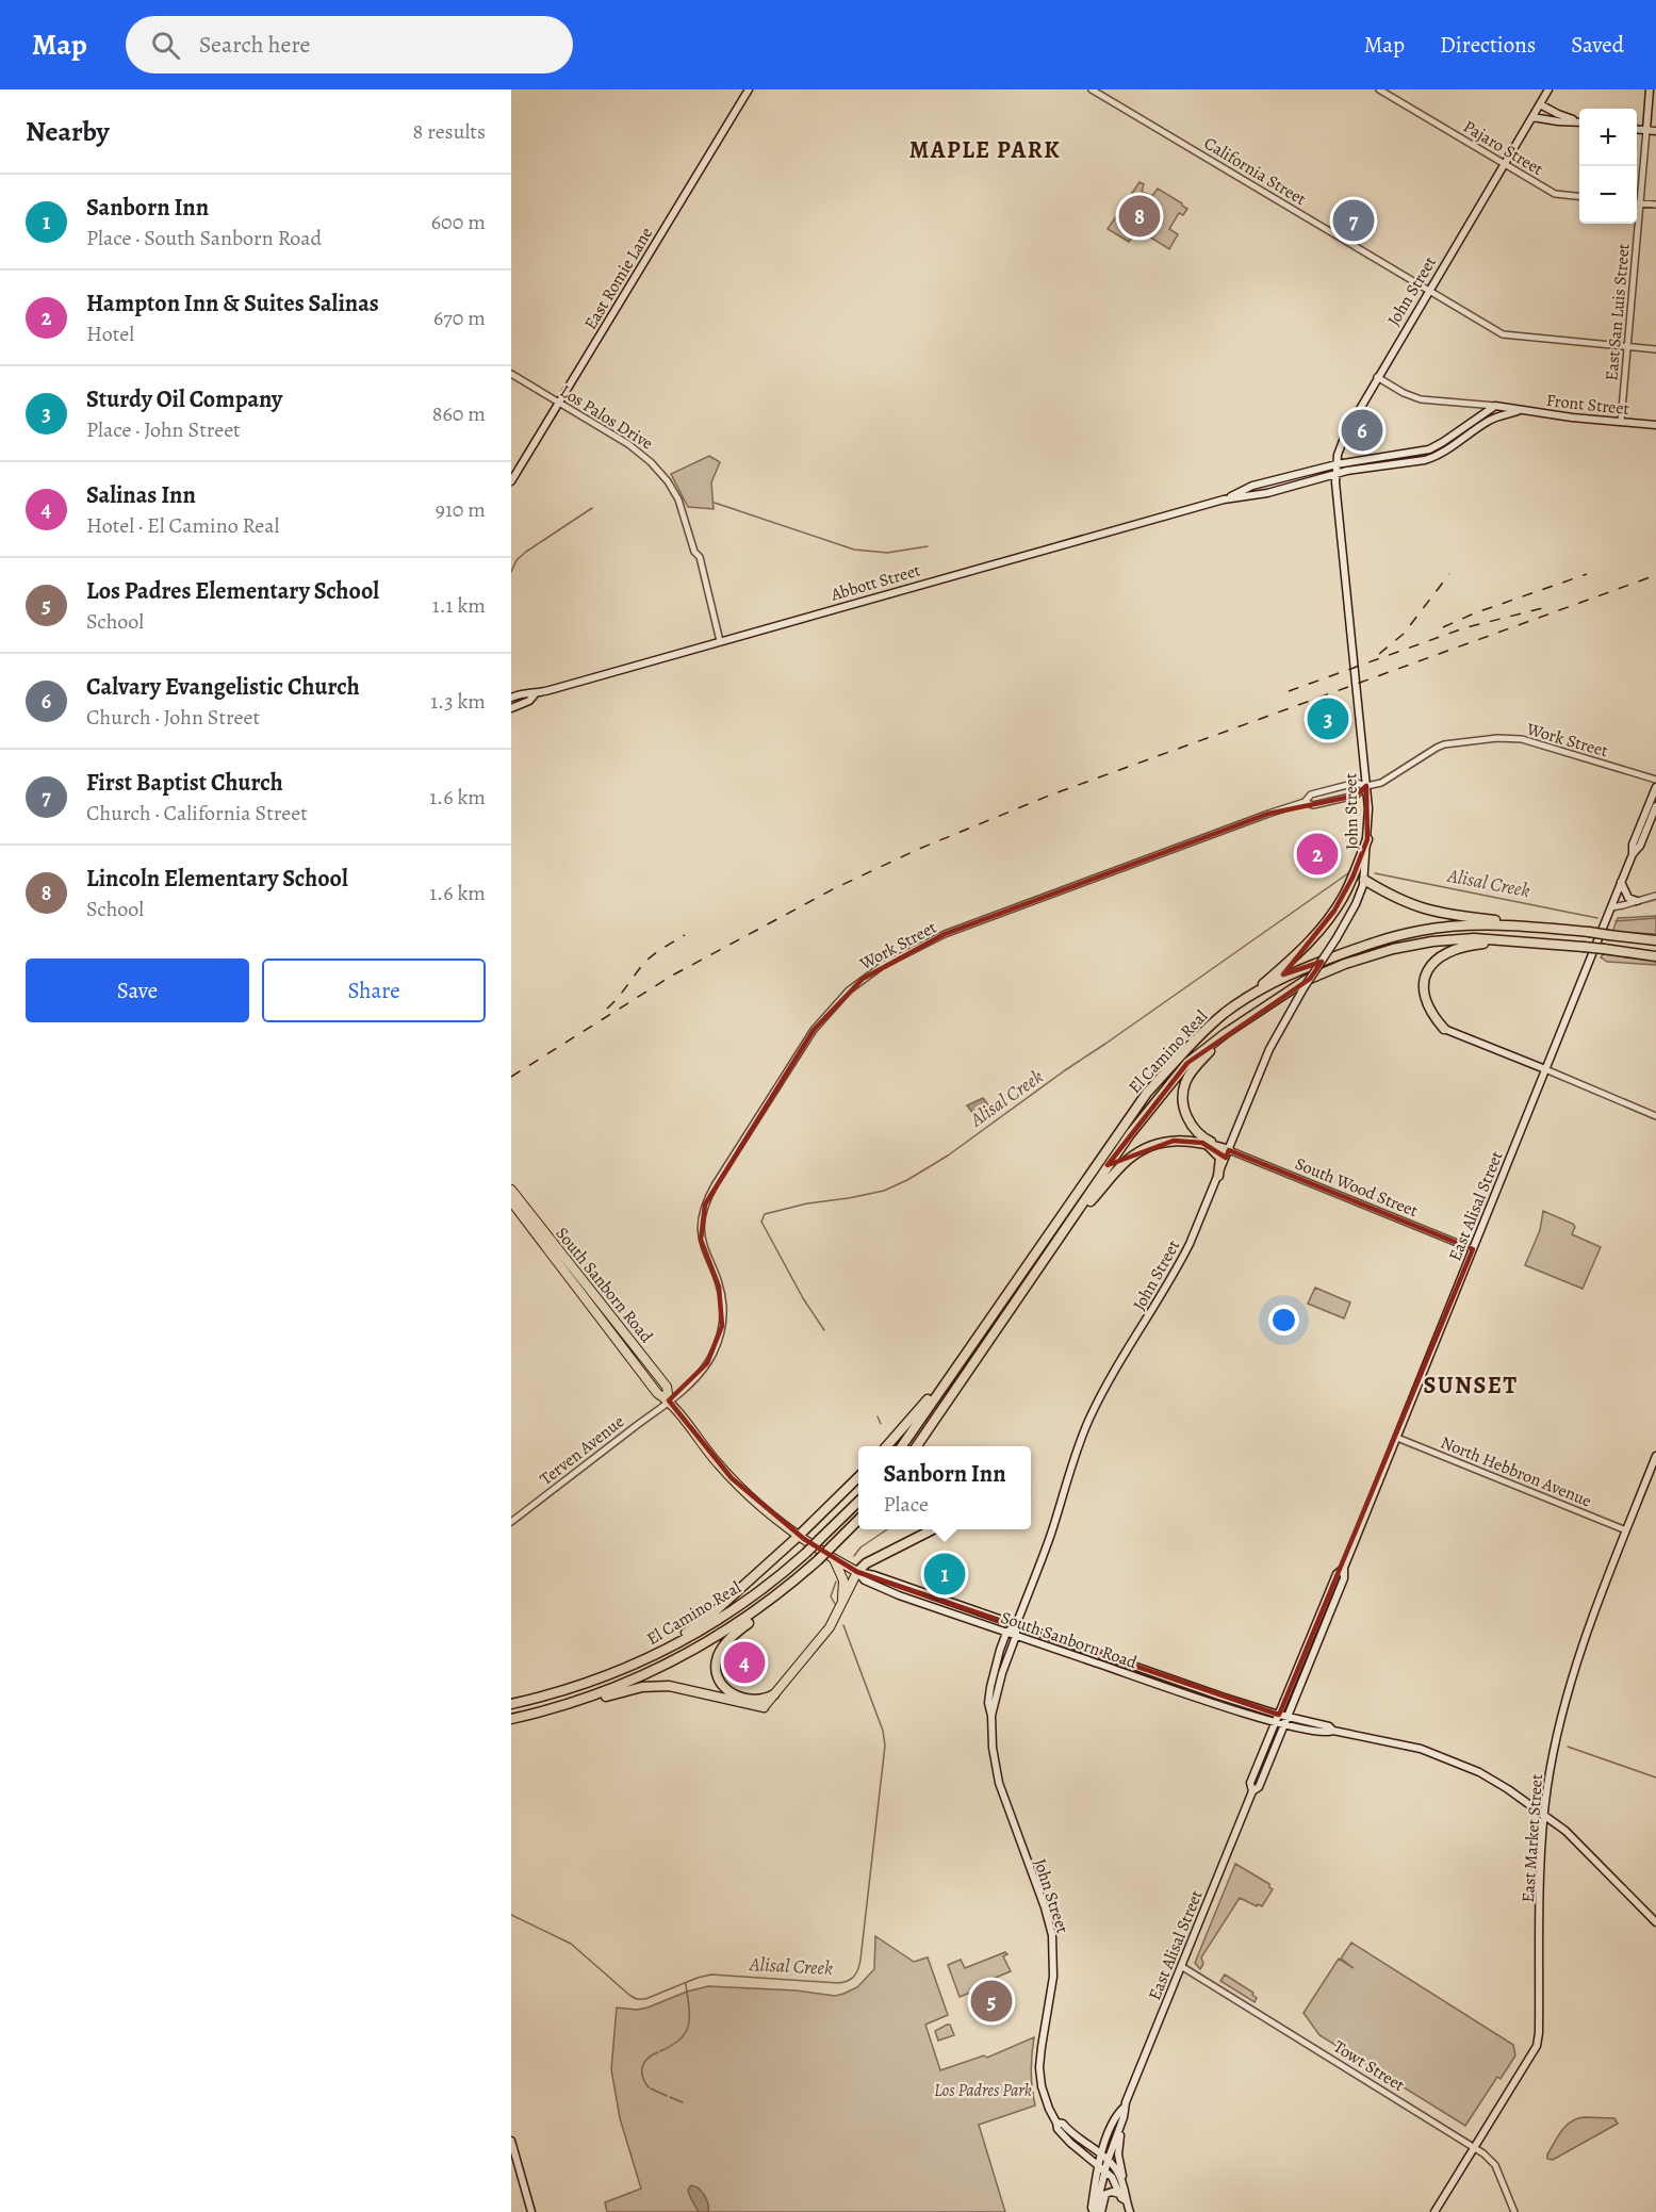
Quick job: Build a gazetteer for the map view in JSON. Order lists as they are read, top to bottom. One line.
{"streets":{"highway":["El Camino Real","South Sanborn Road"],"main road":["East Romie Lane","John Street","East San Luis Street","Front Street","Abbott Street","East Alisal Street","East Market Street"],"street":["Pajaro Street","California Street","Los Palos Drive","Work Street","South Wood Street","Terven Avenue","North Hebbron Avenue","Towt Street"]},"crossings":[["Pajaro Street","John Street"],["California Street","John Street"],["California Street","East San Luis Street"],["East Romie Lane","Los Palos Drive"],["John Street","Abbott Street"],["John Street","Work Street"],["John Street","South Wood Street"],["John Street","East Alisal Street"],["John Street","South Sanborn Road"],["East San Luis Street","Front Street"],["Front Street","Abbott Street"],["Los Palos Drive","Abbott Street"],["Work Street","South Sanborn Road"],["Work Street","Terven Avenue"],["South Wood Street","East Alisal Street"],["East Alisal Street","South Sanborn Road"],["East Alisal Street","North Hebbron Avenue"],["East Alisal Street","Towt Street"],["South Sanborn Road","Terven Avenue"],["North Hebbron Avenue","East Market Street"],["East Market Street","Towt Street"]],"districts":["MAPLE PARK","SUNSET"],"water":["Alisal Creek"],"parks":["Los Padres Park"],"page":{"header":"Map","search":"Search here","nav":["Map","Directions","Saved"],"heading":["Nearby","8 results"],"map_buttons":["+","−"],"list":[{"mark":"1","name":"Sanborn Inn","note":"Place · South Sanborn Road","value":"600 m"},{"mark":"2","name":"Hampton Inn & Suites Salinas","note":"Hotel","value":"670 m"},{"mark":"3","name":"Sturdy Oil Company","note":"Place · John Street","value":"860 m"},{"mark":"4","name":"Salinas Inn","note":"Hotel · El Camino Real","value":"910 m"},{"mark":"5","name":"Los Padres Elementary School","note":"School","value":"1.1 km"},{"mark":"6","name":"Calvary Evangelistic Church","note":"Church · John Street","value":"1.3 km"},{"mark":"7","name":"First Baptist Church","note":"Church · California Street","value":"1.6 km"},{"mark":"8","name":"Lincoln Elementary School","note":"School","value":"1.6 km"}],"pins":["8","7","6","3","2","1","4","5"],"buttons":["Save","Share"],"popup":["Sanborn Inn","Place"]}}
